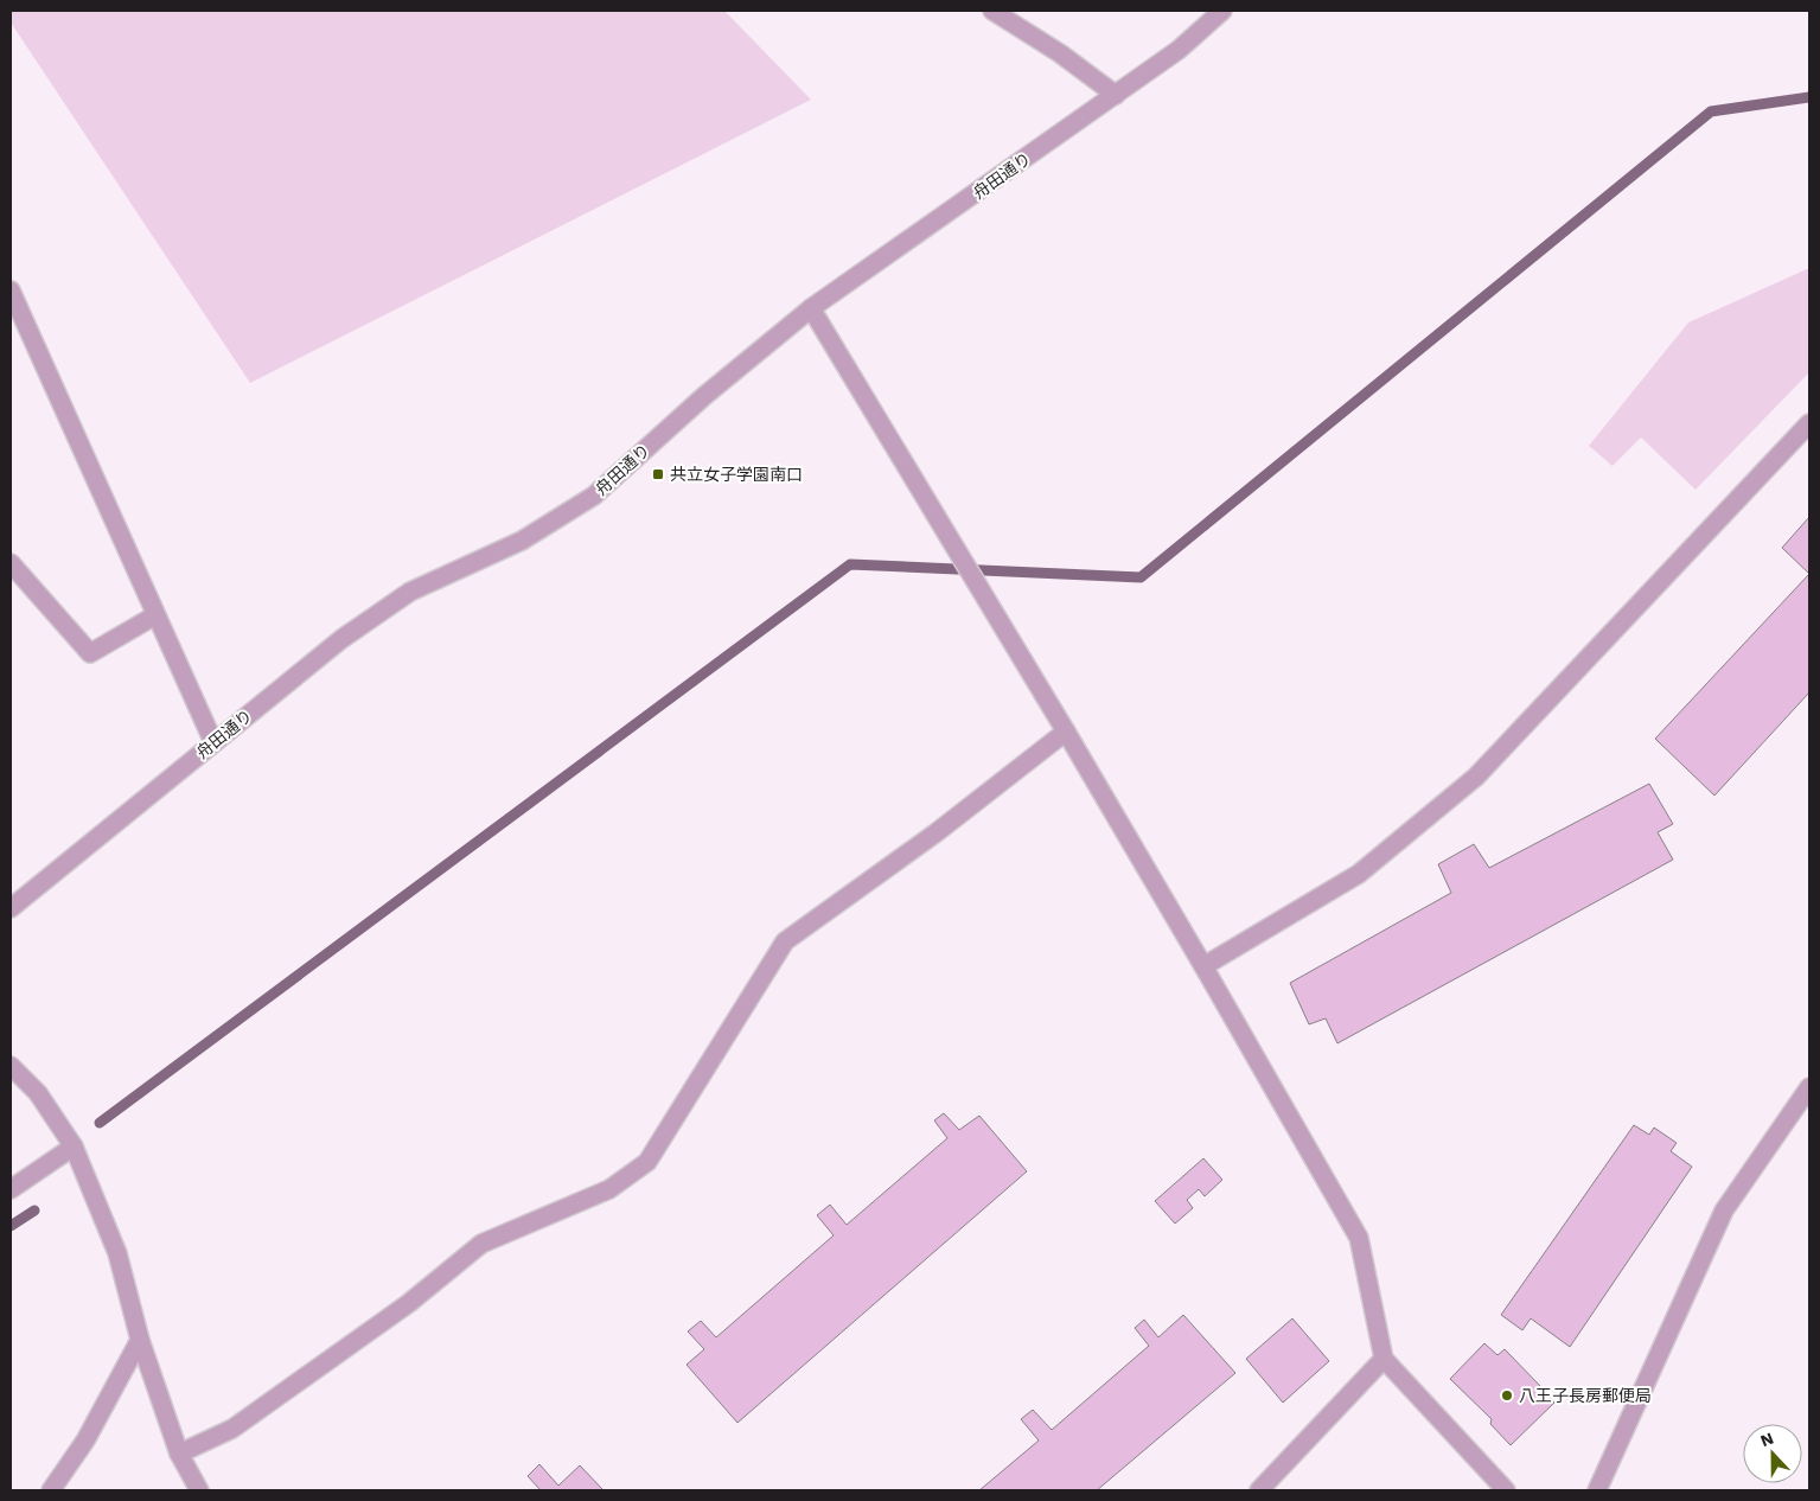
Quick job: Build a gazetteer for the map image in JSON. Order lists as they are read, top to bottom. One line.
{"streets":{"street":["舟田通り"]},"places":{"transit":["共立女子学園南口"],"other":["八王子長房郵便局"]},"north":"top"}
